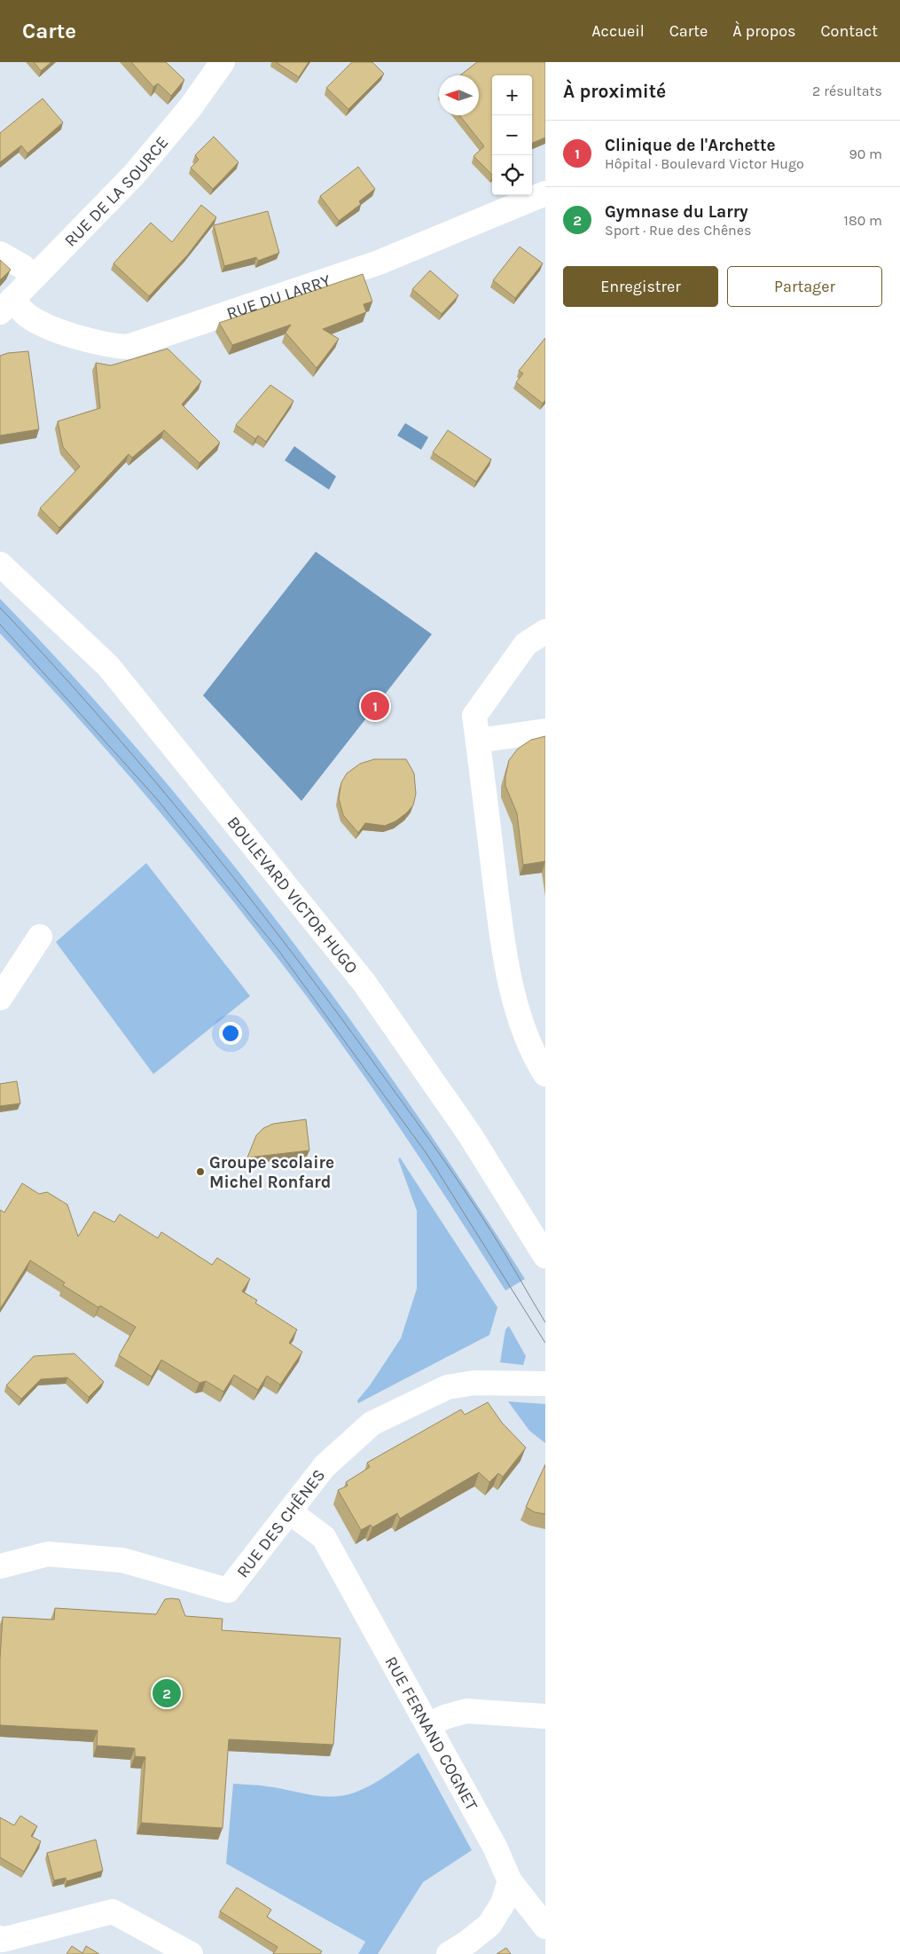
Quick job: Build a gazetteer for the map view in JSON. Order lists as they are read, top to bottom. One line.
{"streets":{"street":["RUE DE LA SOURCE","RUE DU LARRY","BOULEVARD VICTOR HUGO","RUE DES CHÊNES","RUE FERNAND COGNET"]},"crossings":[["RUE DE LA SOURCE","RUE DU LARRY"],["RUE DES CHÊNES","RUE FERNAND COGNET"]],"places":["Groupe scolaire Michel Ronfard"],"north":"left","page":{"header":"Carte","nav":["Accueil","Carte","À propos","Contact"],"heading":["À proximité","2 résultats"],"map_buttons":["+","−"],"list":[{"mark":"1","name":"Clinique de l'Archette","note":"Hôpital · Boulevard Victor Hugo","value":"90 m"},{"mark":"2","name":"Gymnase du Larry","note":"Sport · Rue des Chênes","value":"180 m"}],"buttons":["Enregistrer","Partager"],"pins":["1","2"]}}
